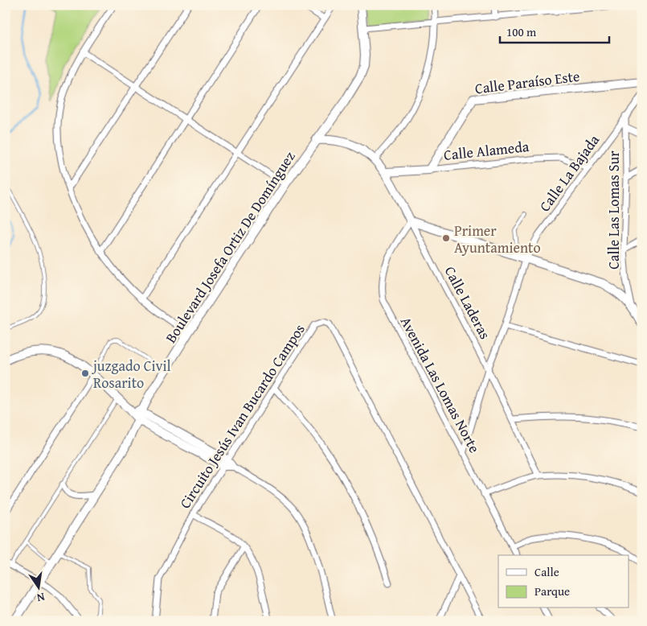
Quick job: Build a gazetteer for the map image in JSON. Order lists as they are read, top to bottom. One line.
{"streets":{"street":["Calle Paraíso Este","Calle Alameda","Calle La Bajada","Calle Las Lomas Sur","Boulevard Josefa Ortiz De Domínguez","Calle Laderas","Avenida Las Lomas Norte","Circuito Jesús Ivan Bucardo Campos"]},"crossings":[["Calle Paraíso Este","Calle Alameda"],["Calle Alameda","Calle La Bajada"],["Calle Alameda","Calle Laderas"],["Calle La Bajada","Calle Las Lomas Sur"],["Calle La Bajada","Calle Laderas"],["Calle La Bajada","Avenida Las Lomas Norte"],["Boulevard Josefa Ortiz De Domínguez","Calle Laderas"],["Calle Laderas","Avenida Las Lomas Norte"]],"places":["Primer Ayuntamiento","juzgado Civil Rosarito"],"legend":["Calle","Parque"],"scale_bar":"100 m","north":"bottom"}
